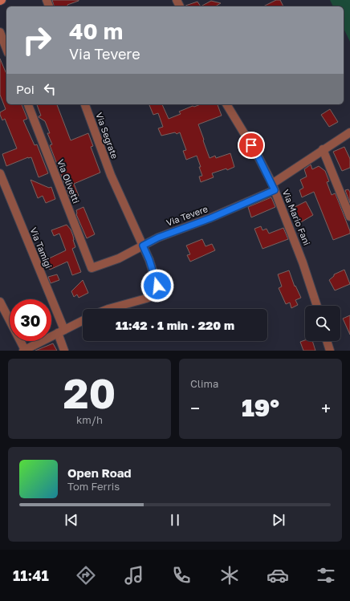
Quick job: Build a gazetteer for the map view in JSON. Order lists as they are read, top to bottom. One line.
{"streets":{"street":["Via Segrate","Via Olivetti","Via Tevere","Via Mario Fani","Via Tamigi"]},"crossings":[["Via Segrate","Via Tevere"],["Via Olivetti","Via Tevere"],["Via Tevere","Via Mario Fani"]],"page":{"turn":["40 m","Via Tevere"],"then":"Poi","limit":"30","trip":"11:42 · 1 min · 220 m","tile":[["20","km/h"],"Clima"],"heat":["−","19°","+"],"song":["Open Road","Tom Ferris"],"tabs":"11:41"}}
